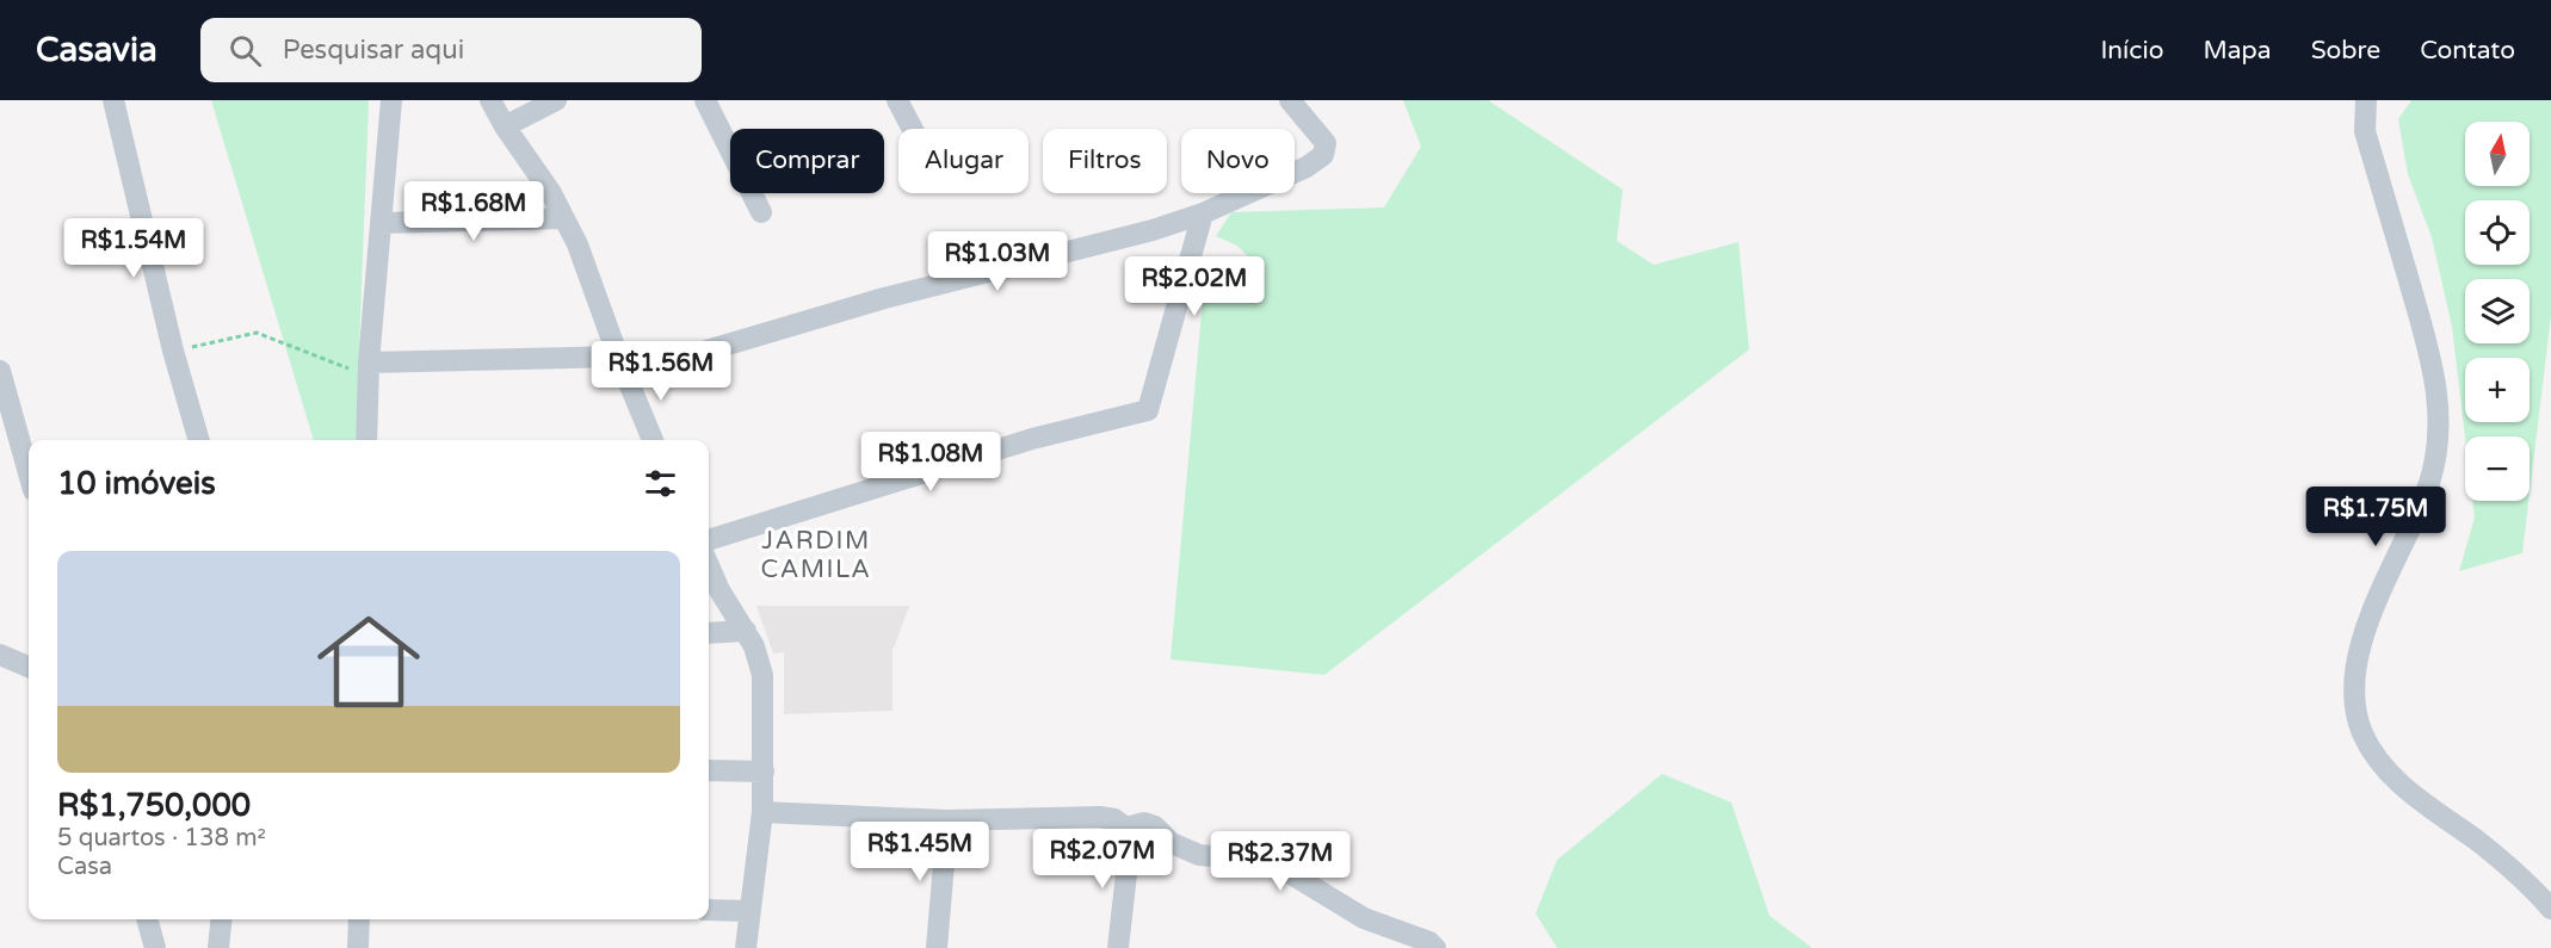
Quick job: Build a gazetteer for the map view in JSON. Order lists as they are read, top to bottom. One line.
{"districts":["JARDIM CAMILA"],"north":"top","page":{"header":"Casavia","search":"Pesquisar aqui","nav":["Início","Mapa","Sobre","Contato"],"map_buttons":["+","−"],"chip":["Comprar","Alugar","Filtros","Novo"],"price":["R$1.68M","R$1.54M","R$1.03M","R$2.02M","R$1.56M","R$1.08M","R$1.75M","R$1.45M","R$2.07M","R$2.37M"],"heading":"10 imóveis","list":[{"name":"R$1,750,000","note":"5 quartos · 138 m² · Casa"}]}}
